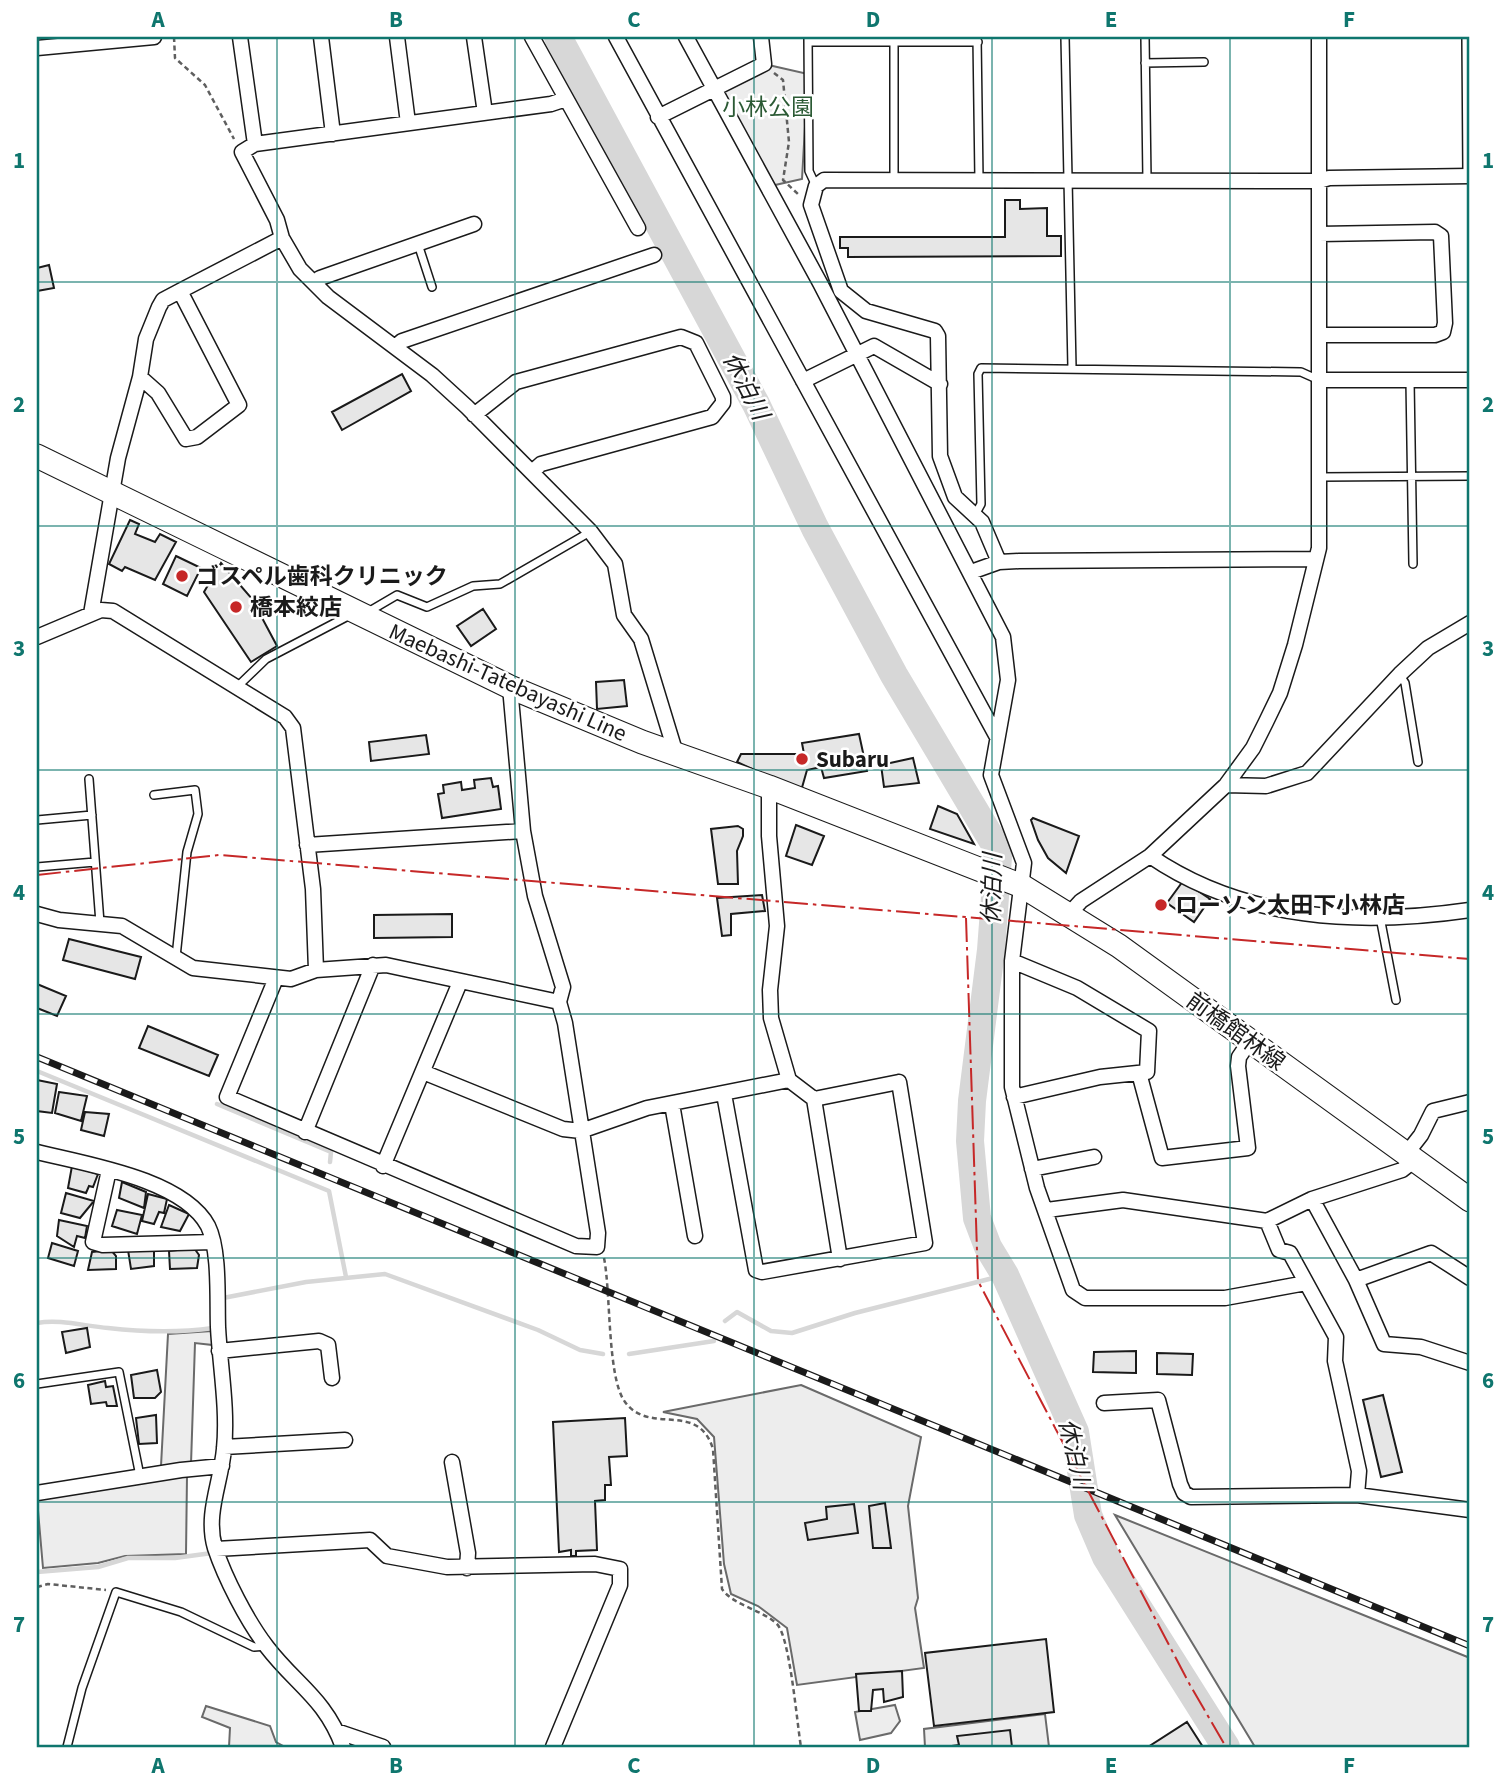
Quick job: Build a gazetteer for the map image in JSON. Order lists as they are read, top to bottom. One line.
{"streets":{"main road":["Maebashi-Tatebayashi Line","前橋館林線"]},"crossings":[["Maebashi-Tatebayashi Line","前橋館林線"]],"water":["休泊川"],"parks":["小林公園"],"places":["ゴスペル歯科クリニック","橋本絞店","Subaru","ローソン太田下小林店"],"grid":{"columns":["A","B","C","D","E","F"],"rows":["1","2","3","4","5","6","7"]}}
